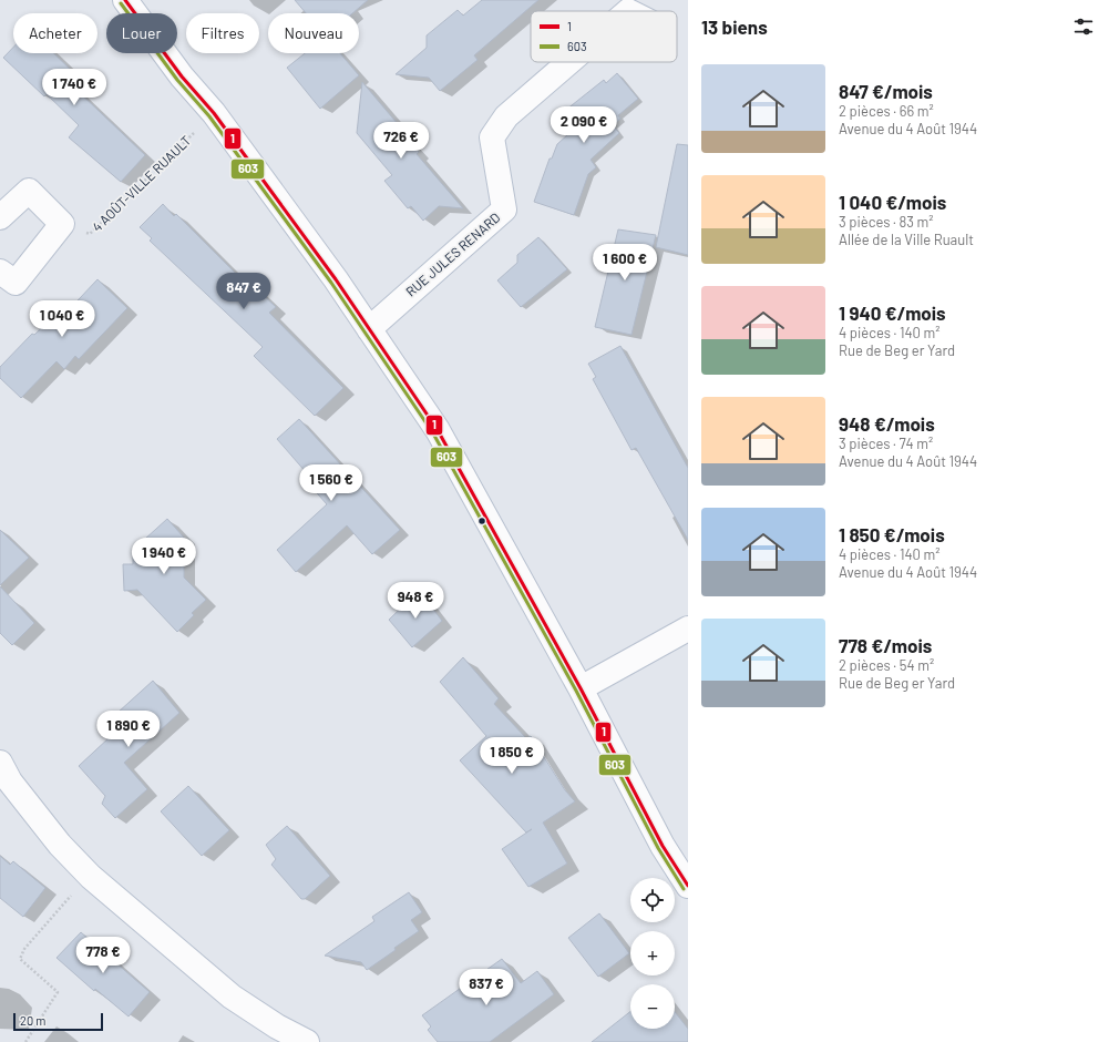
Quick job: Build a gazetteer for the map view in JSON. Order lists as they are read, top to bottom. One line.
{"streets":{"street":["RUE JULES RENARD"],"path":["4 AOÛT-VILLE RUAULT"]},"lines":["transit line 1","transit line 603"],"legend":["1","603"],"scale_bar":"20 m","page":{"heading":"13 biens","chip":["Acheter","Louer","Filtres","Nouveau"],"list":[{"name":"847 €/mois","note":"2 pièces · 66 m² · Avenue du 4 Août 1944"},{"name":"1 040 €/mois","note":"3 pièces · 83 m² · Allée de la Ville Ruault"},{"name":"1 940 €/mois","note":"4 pièces · 140 m² · Rue de Beg er Yard"},{"name":"948 €/mois","note":"3 pièces · 74 m² · Avenue du 4 Août 1944"},{"name":"1 850 €/mois","note":"4 pièces · 140 m² · Avenue du 4 Août 1944"},{"name":"778 €/mois","note":"2 pièces · 54 m² · Rue de Beg er Yard"}],"price":["1 740 €","2 090 €","726 €","1 600 €","847 €","1 040 €","1 560 €","1 940 €","948 €","1 890 €","1 850 €","778 €","837 €"],"map_buttons":["+","−"],"scale":"20 m"}}
